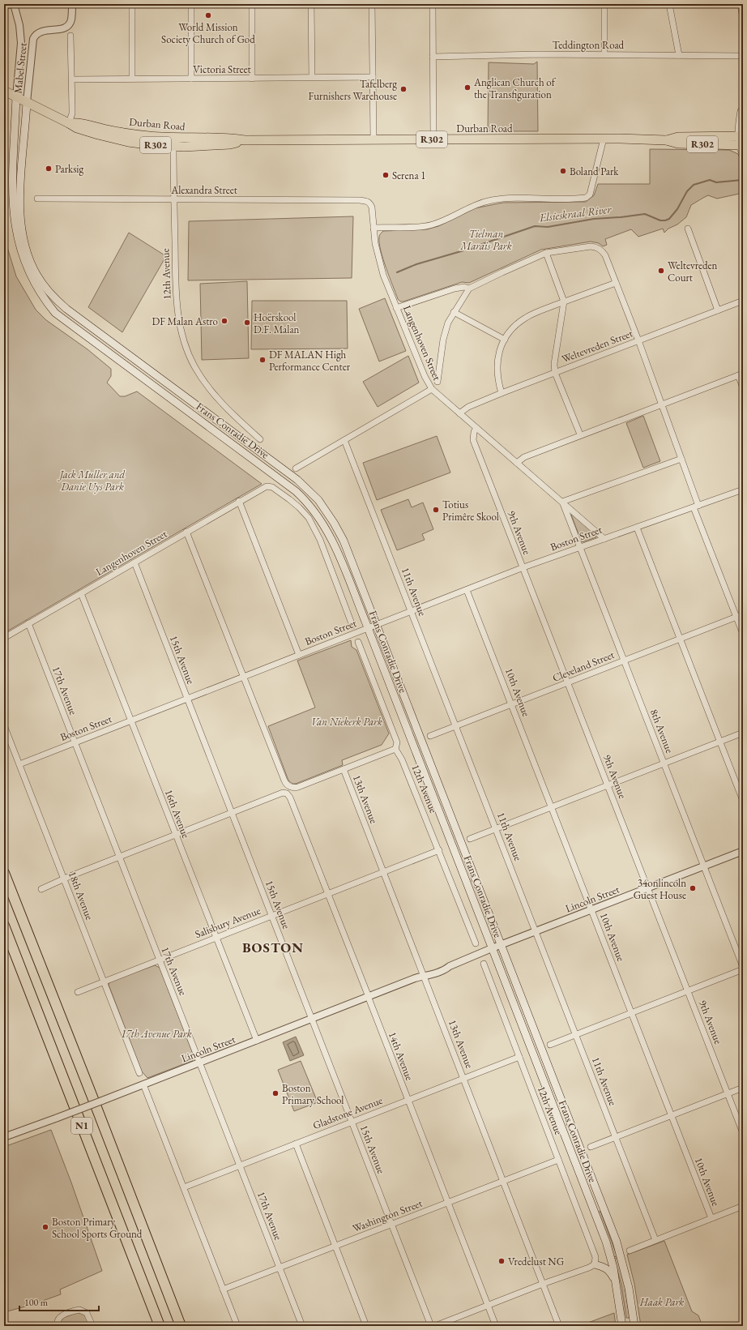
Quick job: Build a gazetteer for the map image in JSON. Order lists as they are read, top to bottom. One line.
{"streets":{"highway":["N1"],"main road":["Durban Road","R302","Frans Conradie Drive"],"street":["Teddington Road","Mabel Street","Victoria Street","Alexandra Street","12th Avenue","Langenhoven Street","Weltevreden Street","9th Avenue","Boston Street","11th Avenue","15th Avenue","Cleveland Street","17th Avenue","10th Avenue","8th Avenue","13th Avenue","16th Avenue","18th Avenue","Lincoln Street","Salisbury Avenue","14th Avenue","Gladstone Avenue","Washington Street"]},"crossings":[["Mabel Street","Durban Road"],["Mabel Street","Frans Conradie Drive"],["Durban Road","12th Avenue"],["Durban Road","Frans Conradie Drive"],["Alexandra Street","12th Avenue"],["Alexandra Street","Langenhoven Street"],["12th Avenue","Salisbury Avenue"],["12th Avenue","Gladstone Avenue"],["12th Avenue","Washington Street"],["Langenhoven Street","11th Avenue"],["Langenhoven Street","15th Avenue"],["Langenhoven Street","17th Avenue"],["Langenhoven Street","16th Avenue"],["Frans Conradie Drive","Boston Street"],["Frans Conradie Drive","Lincoln Street"],["9th Avenue","Boston Street"],["9th Avenue","Cleveland Street"],["9th Avenue","Lincoln Street"],["Boston Street","11th Avenue"],["Boston Street","15th Avenue"],["Boston Street","17th Avenue"],["Boston Street","10th Avenue"],["Boston Street","8th Avenue"],["Boston Street","16th Avenue"],["Boston Street","18th Avenue"],["11th Avenue","Cleveland Street"],["11th Avenue","Lincoln Street"],["15th Avenue","Lincoln Street"],["15th Avenue","Salisbury Avenue"],["15th Avenue","14th Avenue"],["15th Avenue","Gladstone Avenue"],["15th Avenue","Washington Street"],["Cleveland Street","10th Avenue"],["Cleveland Street","8th Avenue"],["17th Avenue","Lincoln Street"],["17th Avenue","Salisbury Avenue"],["17th Avenue","Gladstone Avenue"],["17th Avenue","Washington Street"],["10th Avenue","Lincoln Street"],["8th Avenue","Lincoln Street"],["13th Avenue","Lincoln Street"],["13th Avenue","Salisbury Avenue"],["13th Avenue","Gladstone Avenue"],["13th Avenue","Washington Street"],["16th Avenue","Lincoln Street"],["16th Avenue","Salisbury Avenue"],["18th Avenue","Salisbury Avenue"],["Lincoln Street","14th Avenue"],["Salisbury Avenue","14th Avenue"],["14th Avenue","Gladstone Avenue"],["14th Avenue","Washington Street"]],"districts":["BOSTON"],"water":["Elsieskraal River"],"parks":["Tielman Marais Park","Jack Muller and Danie Uys Park","Van Niekerk Park","17th Avenue Park","Haak Park"],"places":["World Mission Society Church of God","Anglican Church of the Transfiguration","Tafelberg Furnishers Warehouse","Parksig","Boland Park","Serena 1","Weltevreden Court","DF Malan Astro","Hoërskool D.F. Malan","DF MALAN High Performance Center","Totius Primêre Skool","34onlincoln Guest House","Boston Primary School","Boston Primary School Sports Ground","Vredelust NG"],"scale_bar":"100 m"}
